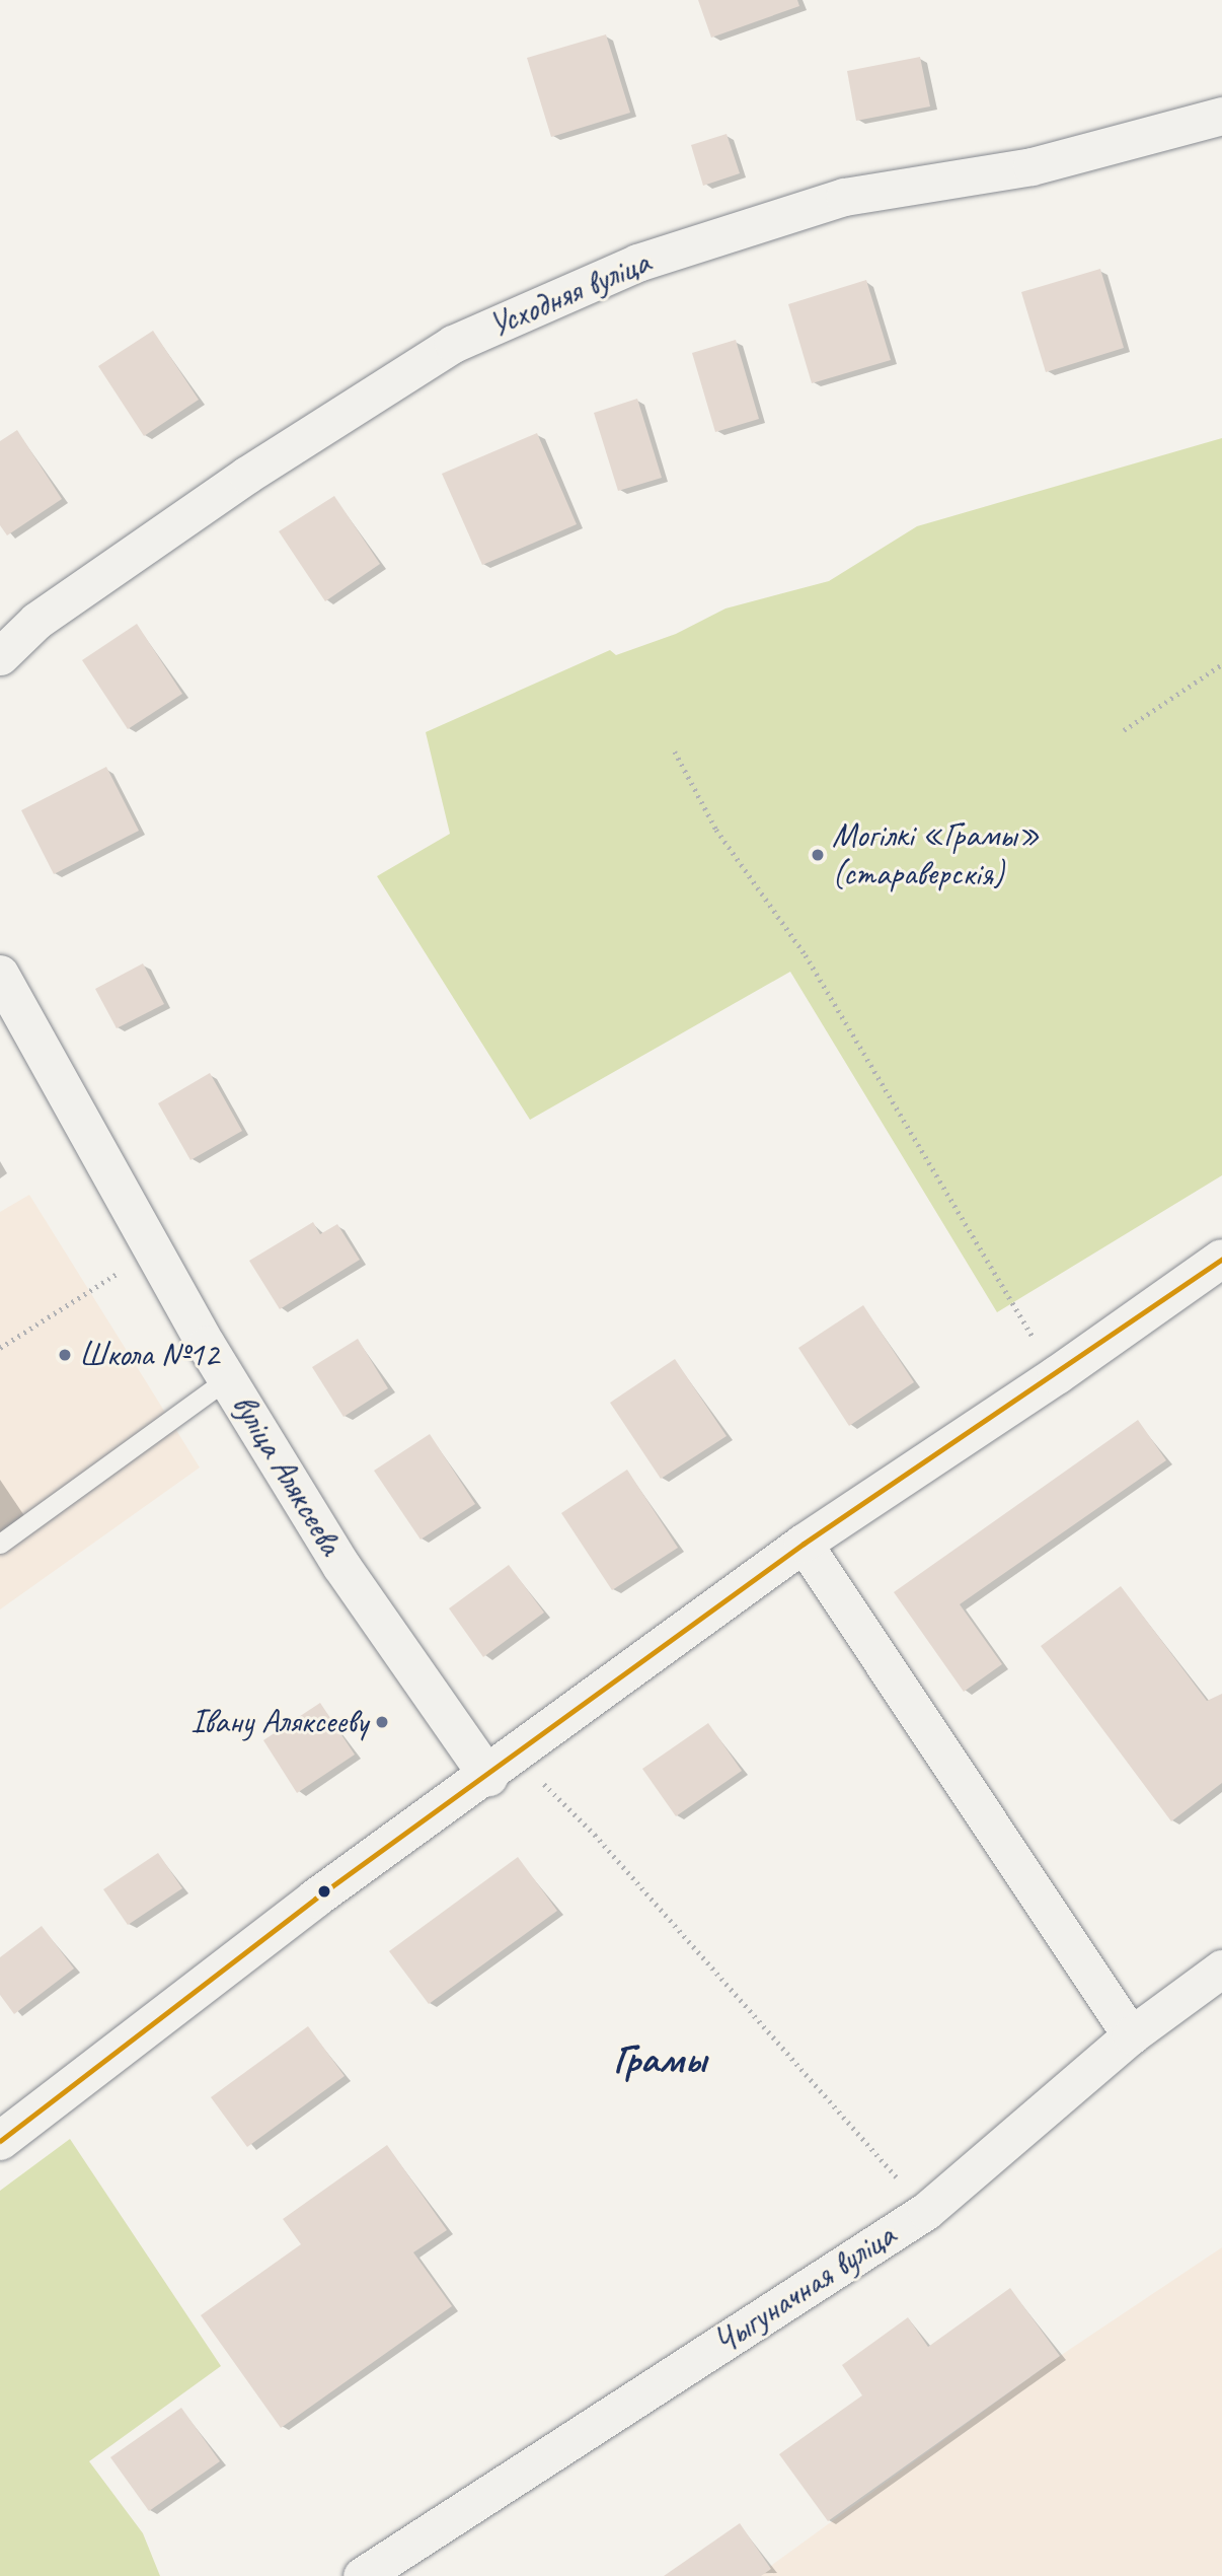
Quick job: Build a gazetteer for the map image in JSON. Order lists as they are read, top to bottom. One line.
{"streets":{"street":["Усходняя вуліца","вуліца Аляксеева","Чыгуначная вуліца"]},"districts":["Грамы"],"places":["Могілкі «Грамы» (стараверскія)","Школа №12","Івану Аляксееву"]}
